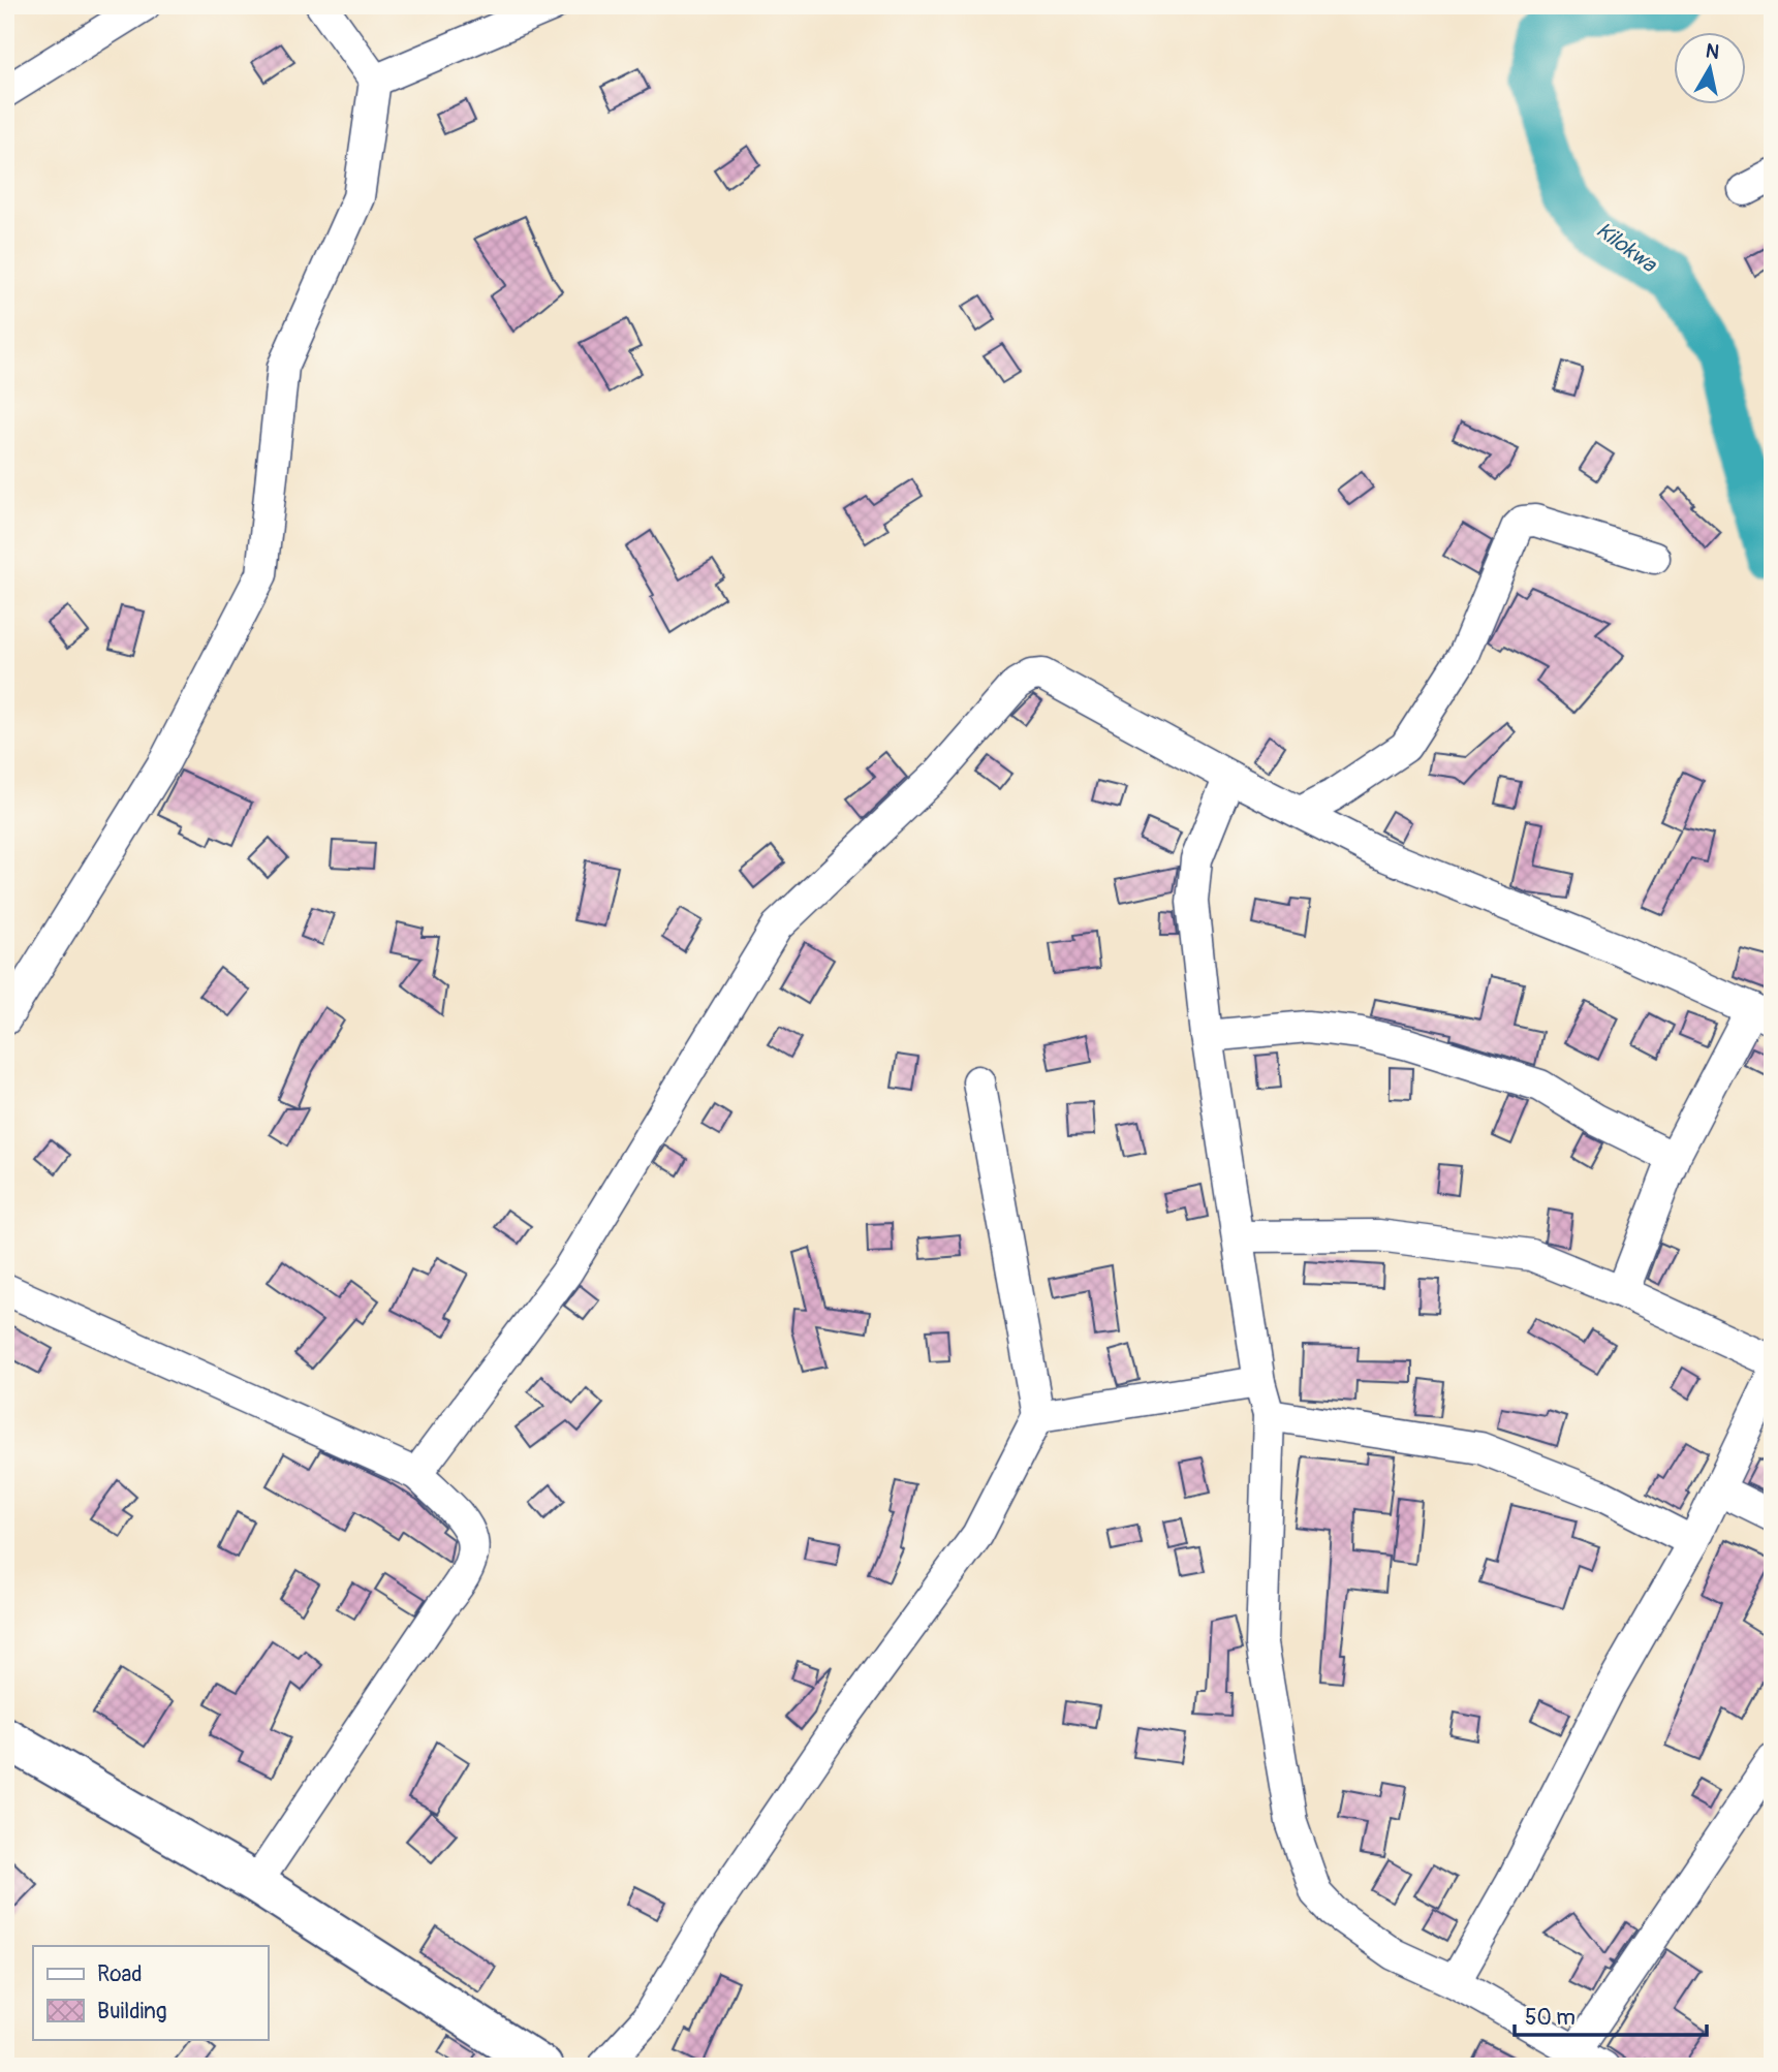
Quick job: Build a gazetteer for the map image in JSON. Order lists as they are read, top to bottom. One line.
{"water":["Kilokwa"],"legend":["Road","Building"],"scale_bar":"50 m","north":"top"}
